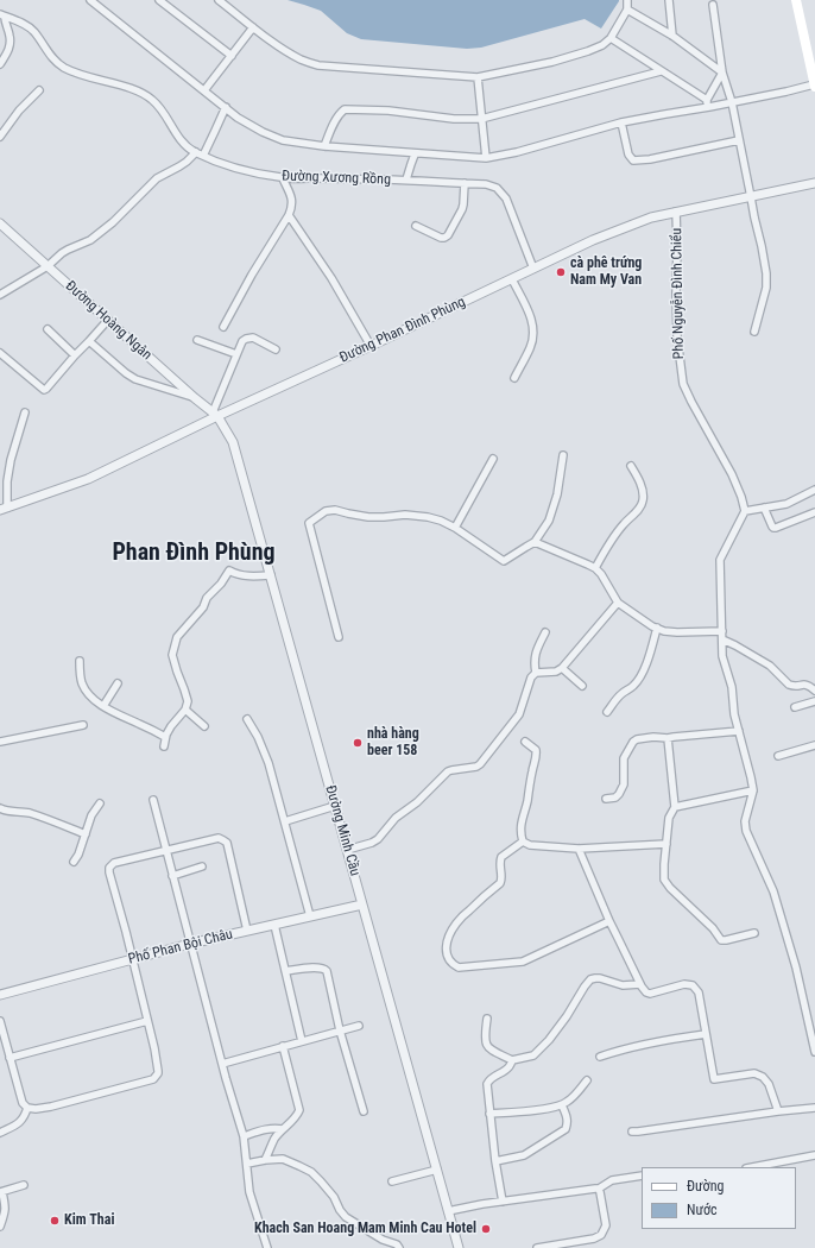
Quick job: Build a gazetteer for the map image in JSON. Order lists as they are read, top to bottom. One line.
{"streets":{"street":["Đường Xương Rồng","Phố Nguyễn Đình Chiểu","Đường Hoàng Ngân","Đường Phan Đình Phùng","Đường Minh Cầu","Phố Phan Bội Châu"]},"crossings":[["Đường Xương Rồng","Đường Phan Đình Phùng"],["Phố Nguyễn Đình Chiểu","Đường Phan Đình Phùng"],["Đường Hoàng Ngân","Đường Phan Đình Phùng"],["Đường Hoàng Ngân","Đường Minh Cầu"],["Đường Phan Đình Phùng","Đường Minh Cầu"],["Đường Minh Cầu","Phố Phan Bội Châu"]],"districts":["Phan Đình Phùng"],"places":["cà phê trứng Nam My Van","nhà hàng beer 158","Kim Thai","Khach San Hoang Mam Minh Cau Hotel"],"legend":["Đường","Nước"]}
